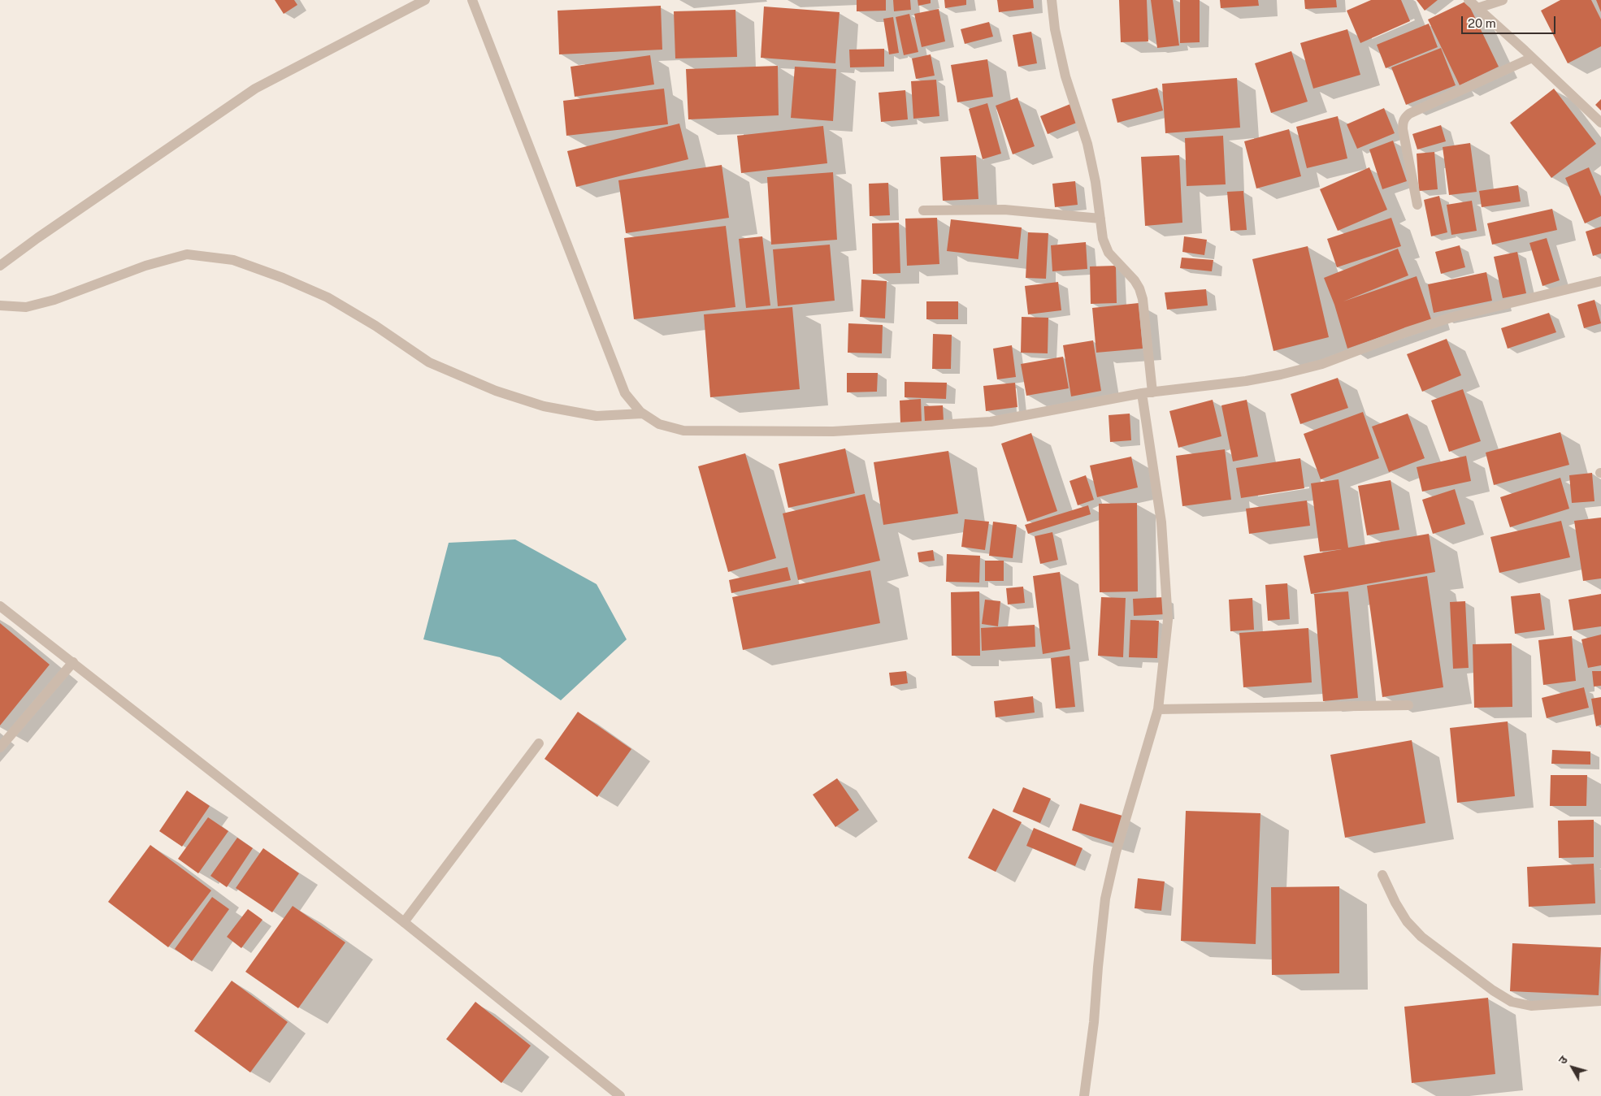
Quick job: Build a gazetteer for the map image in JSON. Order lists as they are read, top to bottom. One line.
{"scale_bar":"20 m","north":"top left"}
